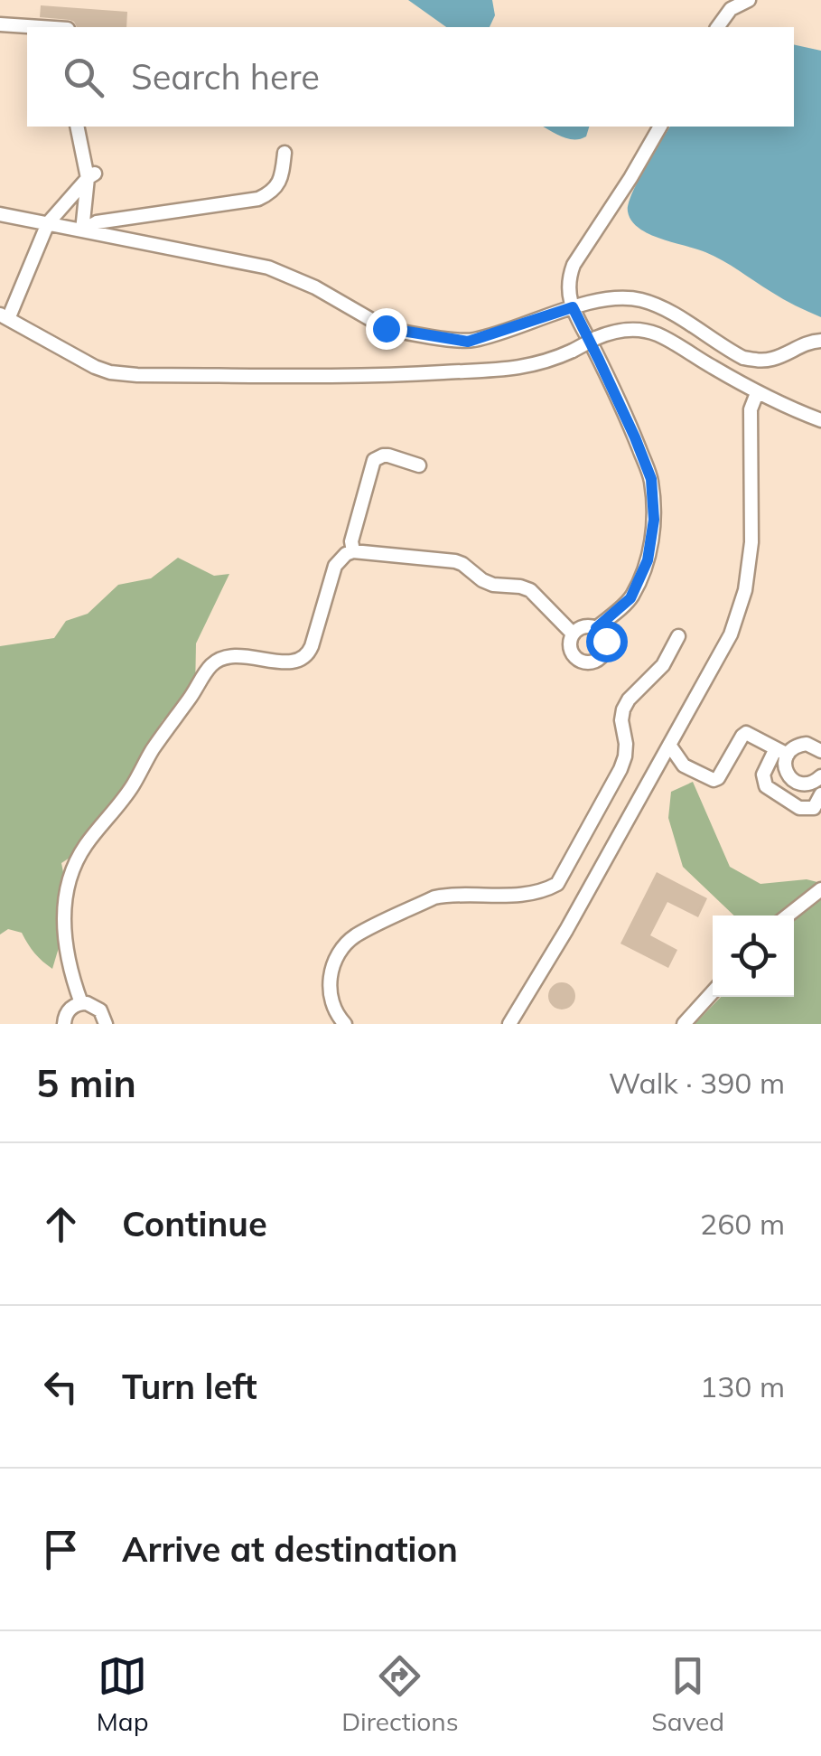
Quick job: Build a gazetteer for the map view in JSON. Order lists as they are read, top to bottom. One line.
{"page":{"search":"Search here","heading":["5 min","Walk · 390 m"],"list":[["Continue","260 m"],["Turn left","130 m"],"Arrive at destination"],"nav":["Map","Directions","Saved"]}}
